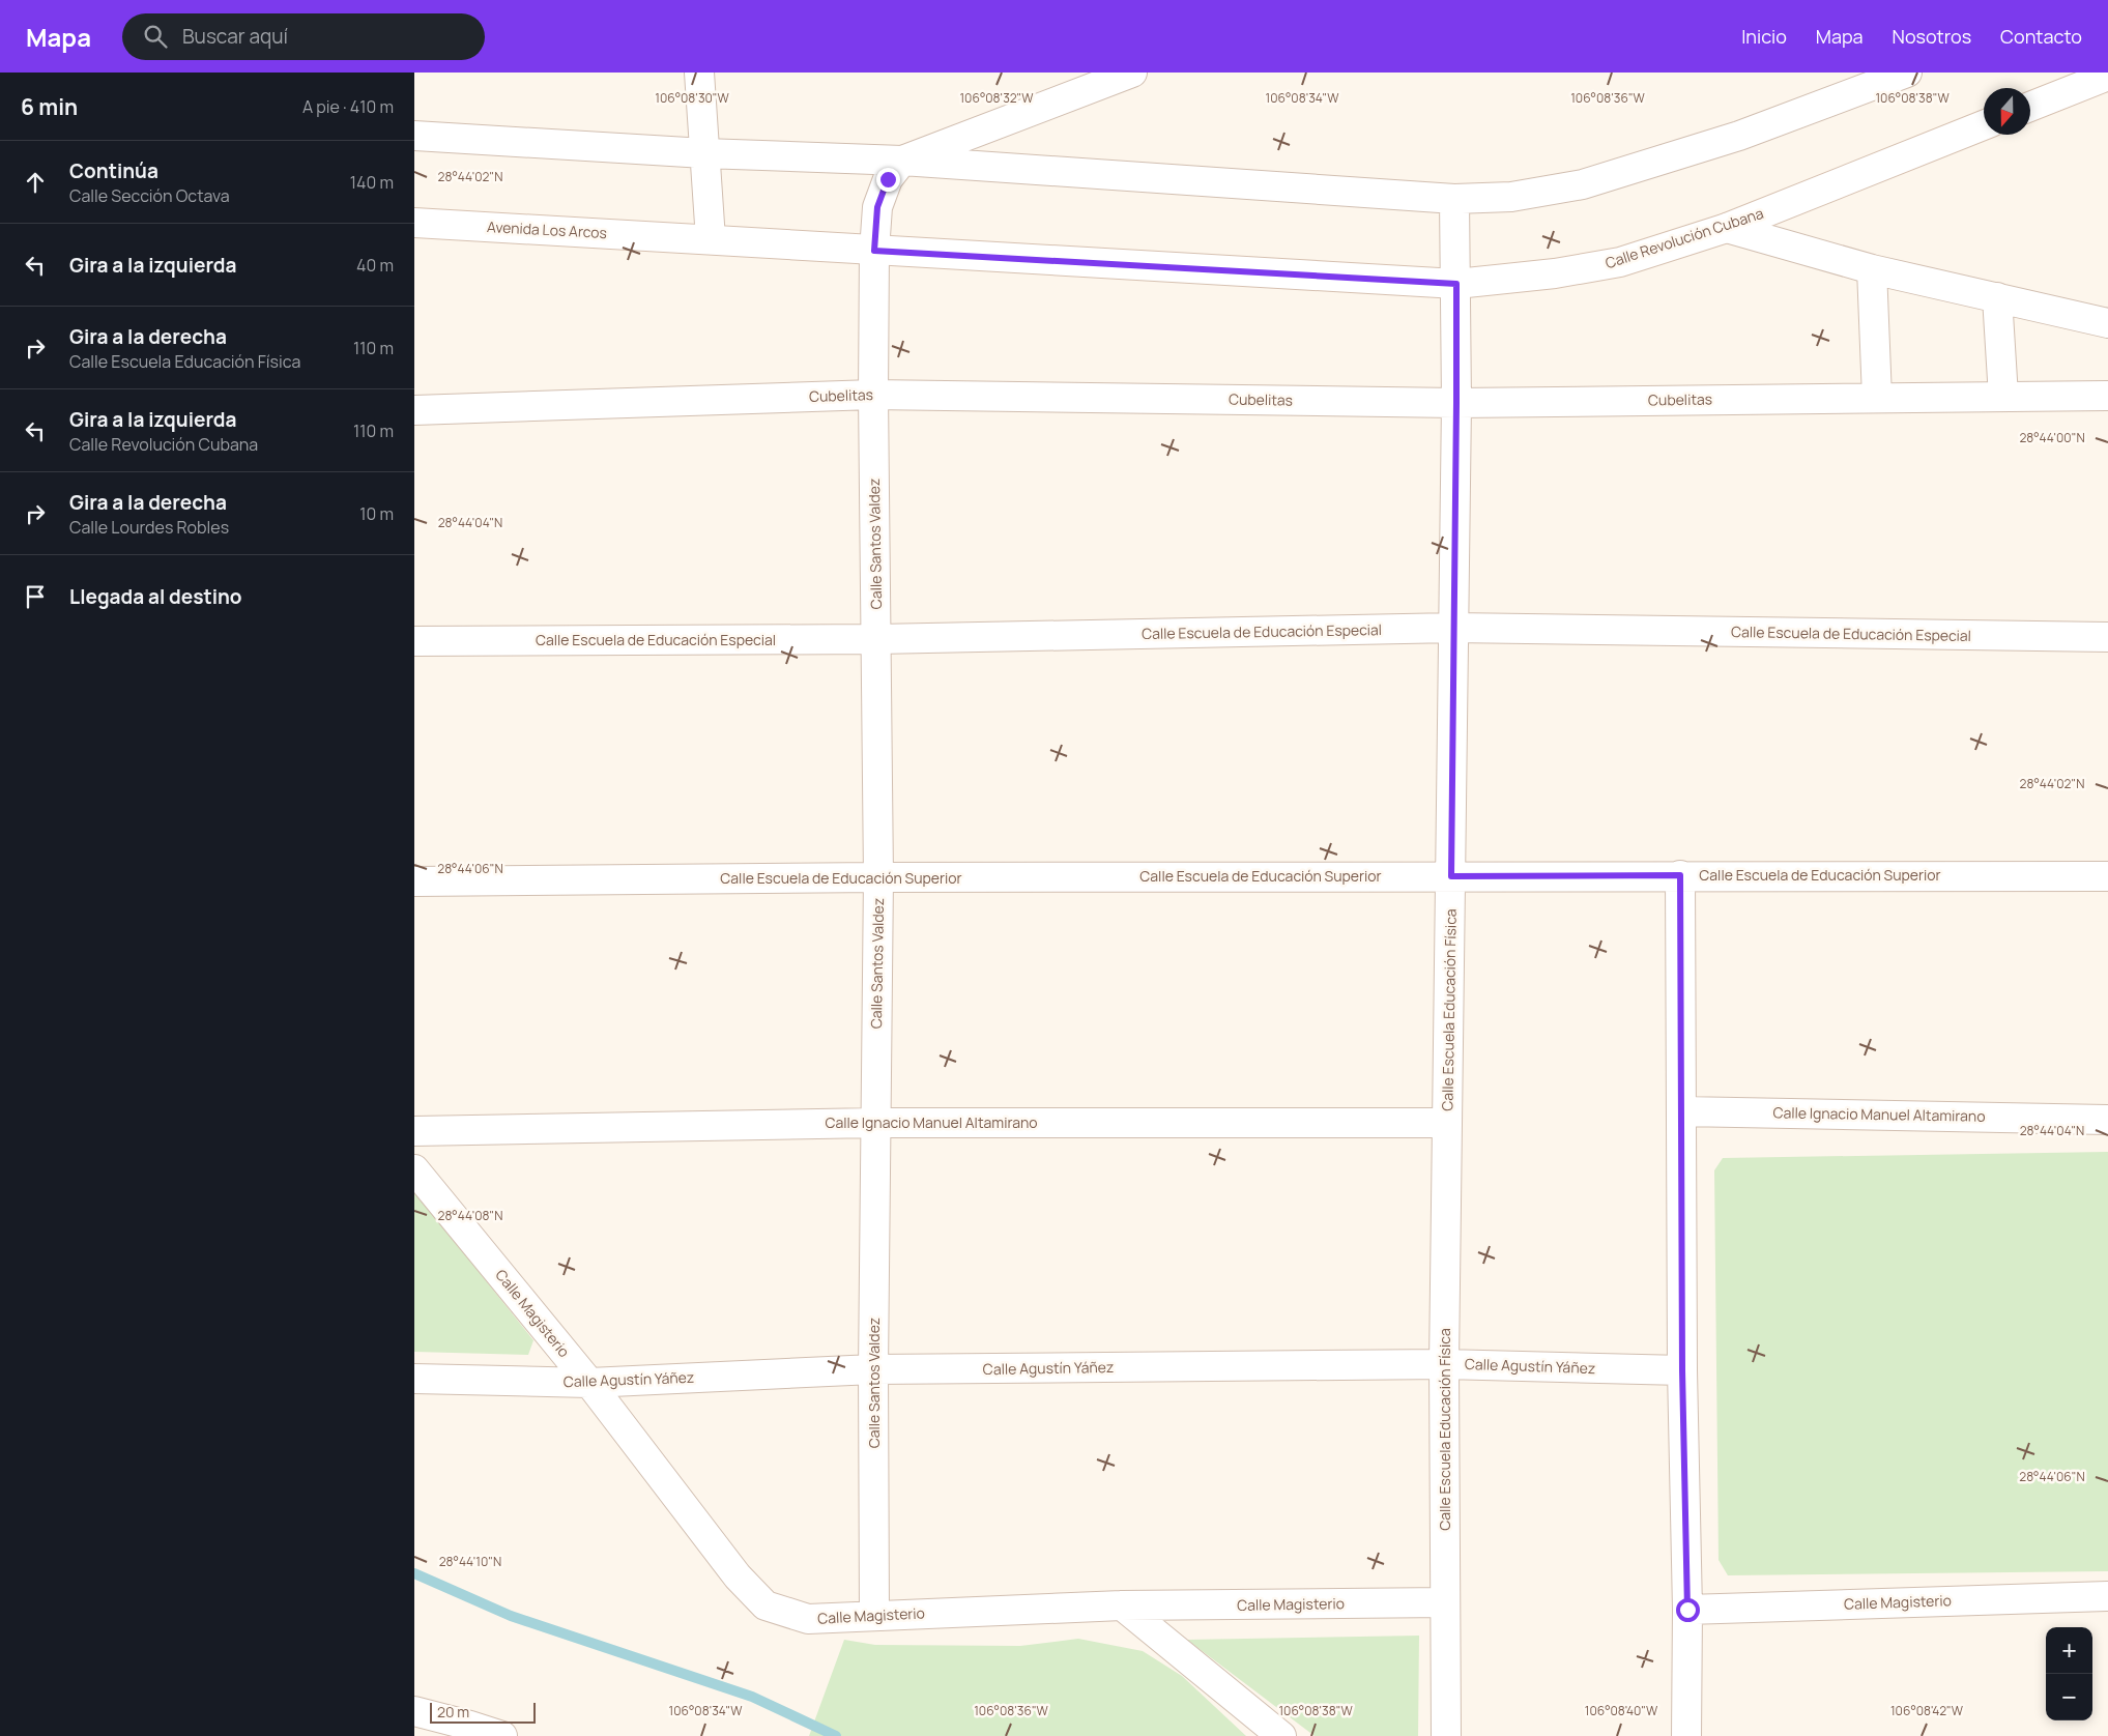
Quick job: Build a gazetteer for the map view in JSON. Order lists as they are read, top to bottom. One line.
{"streets":{"street":["Avenida Los Arcos","Calle Revolución Cubana","Cubelitas","Calle Santos Valdez","Calle Escuela de Educación Especial","Calle Escuela de Educación Superior","Calle Escuela Educación Física","Calle Ignacio Manuel Altamirano","Calle Magisterio","Calle Agustín Yáñez"]},"crossings":[["Avenida Los Arcos","Calle Revolución Cubana"],["Calle Revolución Cubana","Calle Santos Valdez"],["Calle Revolución Cubana","Calle Escuela Educación Física"],["Cubelitas","Calle Santos Valdez"],["Cubelitas","Calle Escuela Educación Física"],["Calle Santos Valdez","Calle Escuela de Educación Especial"],["Calle Santos Valdez","Calle Escuela de Educación Superior"],["Calle Santos Valdez","Calle Ignacio Manuel Altamirano"],["Calle Santos Valdez","Calle Magisterio"],["Calle Santos Valdez","Calle Agustín Yáñez"],["Calle Escuela de Educación Especial","Calle Escuela Educación Física"],["Calle Escuela de Educación Superior","Calle Escuela Educación Física"],["Calle Escuela Educación Física","Calle Ignacio Manuel Altamirano"],["Calle Escuela Educación Física","Calle Magisterio"],["Calle Escuela Educación Física","Calle Agustín Yáñez"],["Calle Magisterio","Calle Agustín Yáñez"]],"scale_bar":"20 m","north":"bottom","page":{"header":"Mapa","search":"Buscar aquí","nav":["Inicio","Mapa","Nosotros","Contacto"],"heading":["6 min","A pie · 410 m"],"list":[["Continúa","Calle Sección Octava","140 m"],["Gira a la izquierda","40 m"],["Gira a la derecha","Calle Escuela Educación Física","110 m"],["Gira a la izquierda","Calle Revolución Cubana","110 m"],["Gira a la derecha","Calle Lourdes Robles","10 m"],"Llegada al destino"],"map_buttons":["+","−"],"scale":"20 m"},"coordinates":["106°08'32\"W","106°08'34\"W","106°08'36\"W","106°08'38\"W","106°08'30\"W","28°44'02\"N","28°44'00\"N","28°44'04\"N","28°44'06\"N","28°44'08\"N","28°44'10\"N","106°08'40\"W","106°08'42\"W"]}
